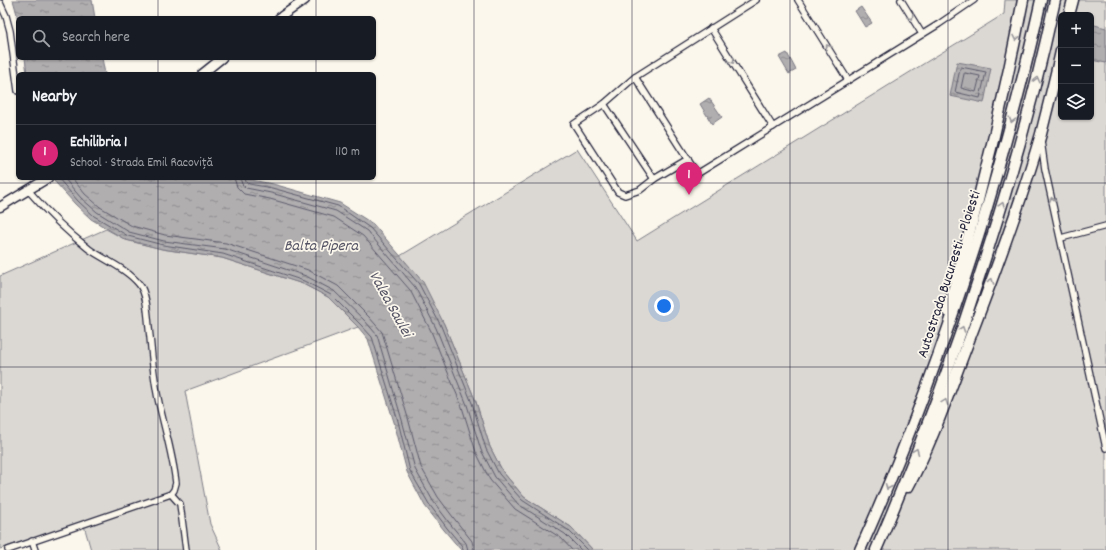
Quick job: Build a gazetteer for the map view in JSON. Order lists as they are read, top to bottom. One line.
{"streets":{"highway":["Autostrada Bucuresti - Ploiesti"]},"water":["Balta Pipera","Valea Saulei"],"page":{"map_buttons":["+","−"],"search":"Search here","heading":"Nearby","list":[{"mark":"1","name":"Echilibria 1","note":"School · Strada Emil Racoviță","value":"110 m"}],"pins":"1"}}
